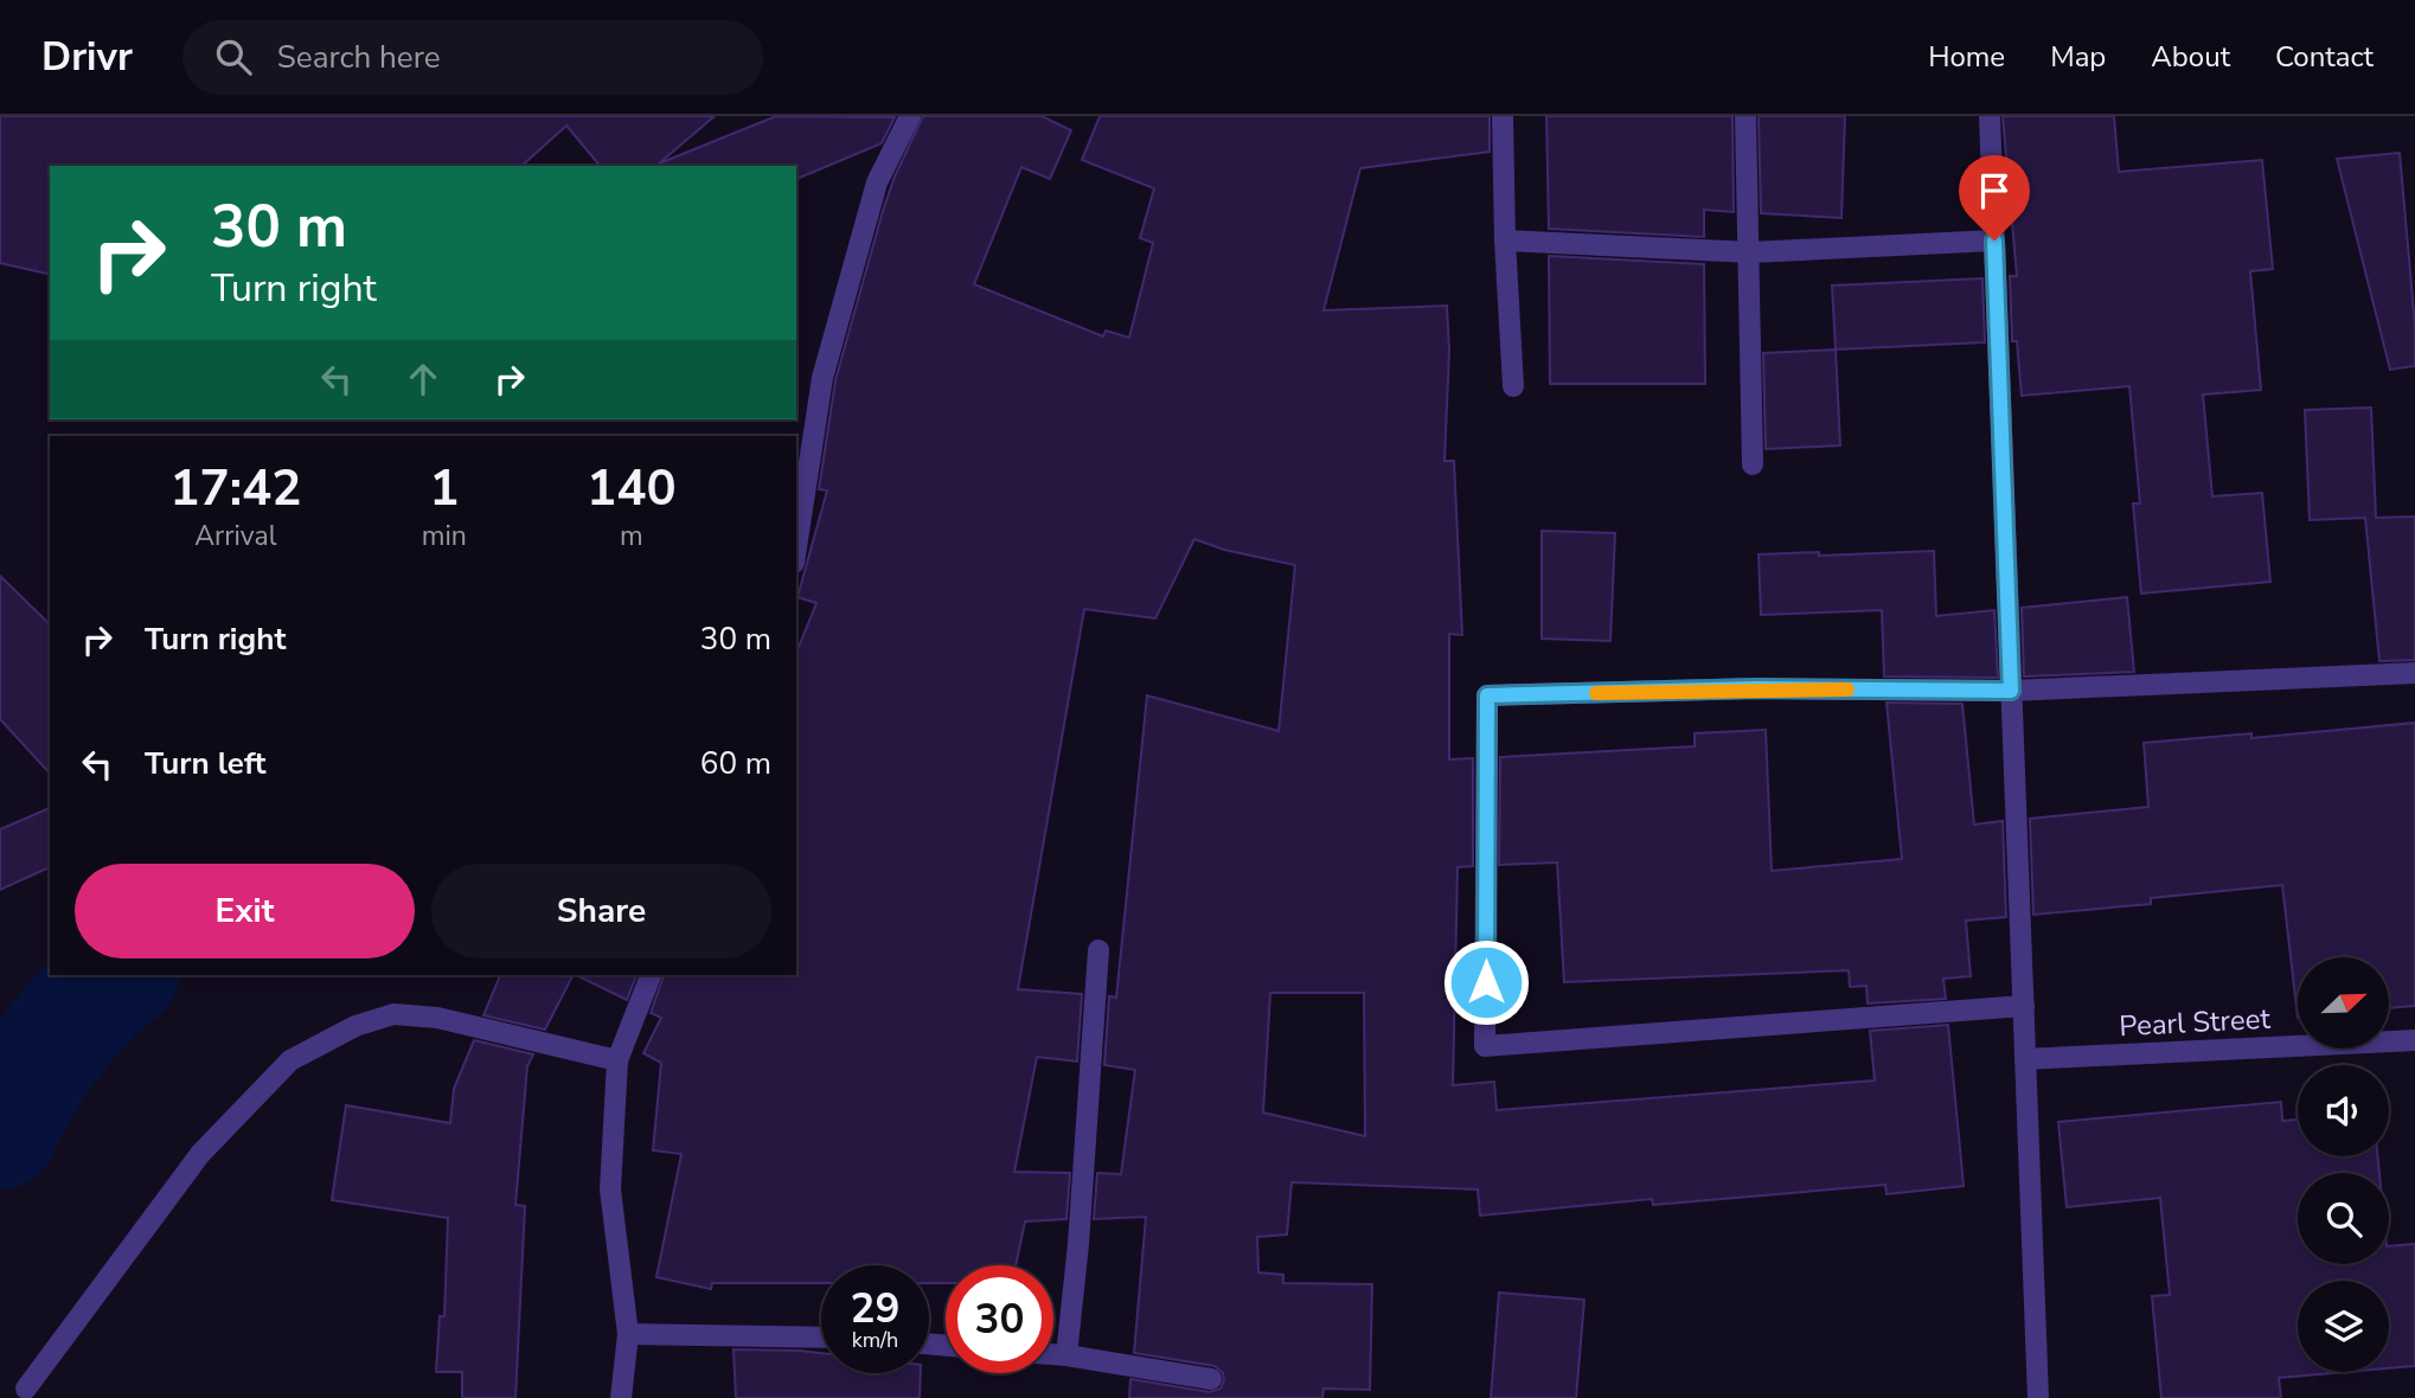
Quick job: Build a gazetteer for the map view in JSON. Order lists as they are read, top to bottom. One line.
{"streets":{"street":["Pearl Street"]},"north":"top right","page":{"header":"Drivr","search":"Search here","nav":["Home","Map","About","Contact"],"turn":["30 m","Turn right"],"eta":["17:42","Arrival","1","min","140","m"],"list":[{"name":"Turn right","value":"30 m"},{"name":"Turn left","value":"60 m"}],"buttons":["Exit","Share"],"speed":"29 km/h","limit":"30"}}
